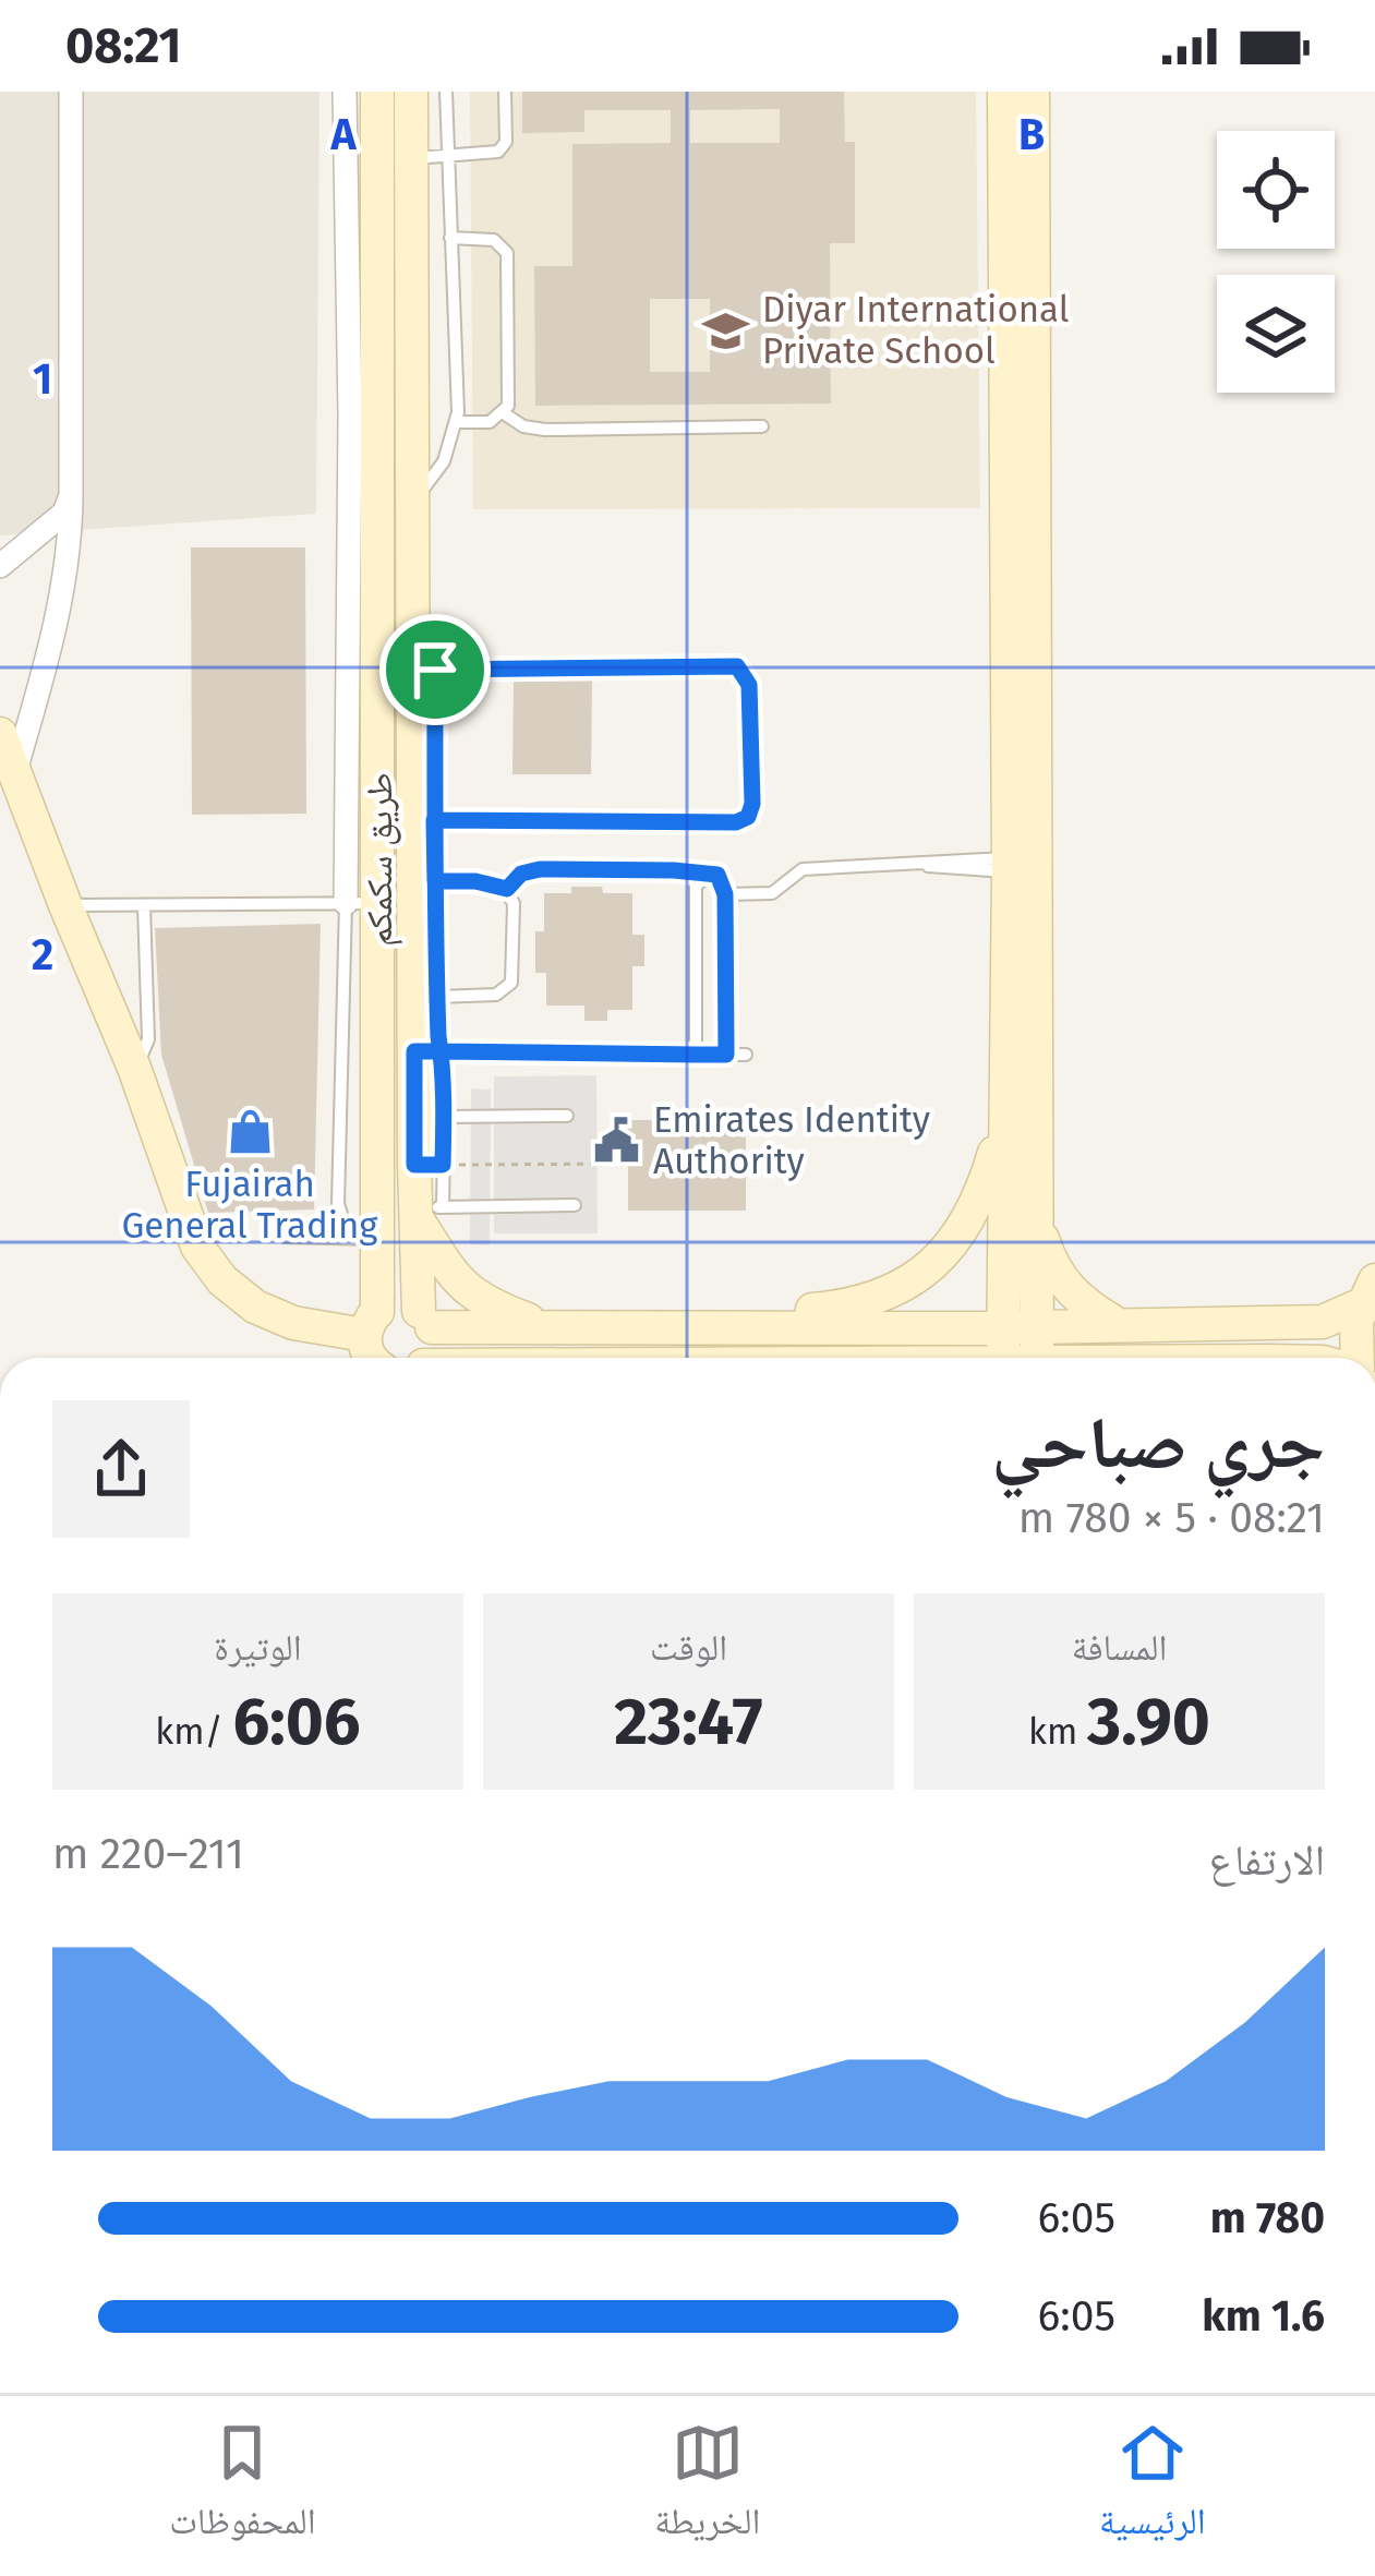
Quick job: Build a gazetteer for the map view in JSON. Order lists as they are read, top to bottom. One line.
{"streets":{"street":["طريق سكمكم"]},"places":{"school or university":["Diyar International Private School"],"shop":["Fujairah General Trading"],"public building":["Emirates Identity Authority"]},"page":{"status":"08:21","heading":["جري صباحي","08:21 · 5 × 780 m"],"stats":[["المسافة","3.90 km"],["الوقت","23:47"],["الوتيرة","6:06 /km"]],"chart":["الارتفاع","211–220 m"],"list":[{"name":"780 m","note":"6:05"},{"name":"1.6 km","note":"6:05"}],"tabs":["الرئيسية","الخريطة","المحفوظات"]},"grid":{"columns":["A","B"],"rows":["1","2"]}}
